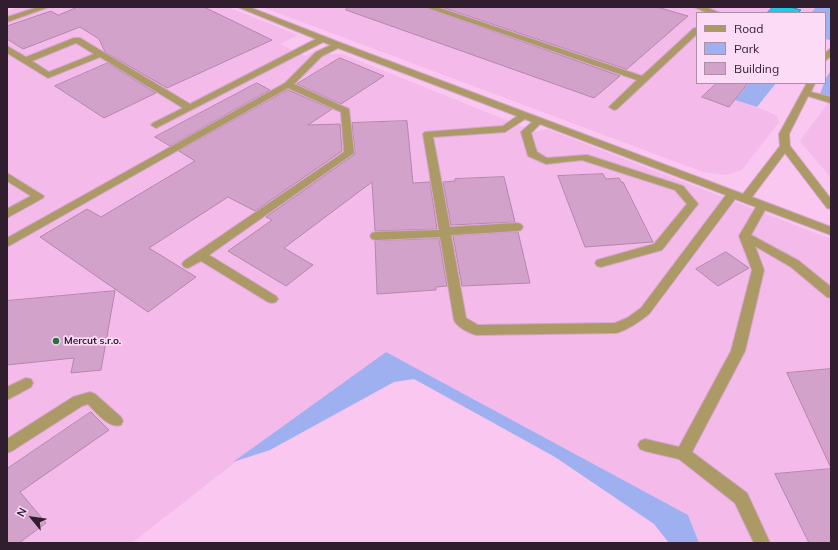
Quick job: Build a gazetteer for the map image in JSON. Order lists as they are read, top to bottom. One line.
{"places":["Mercut s.r.o."],"legend":["Road","Park","Building"],"north":"top left"}
